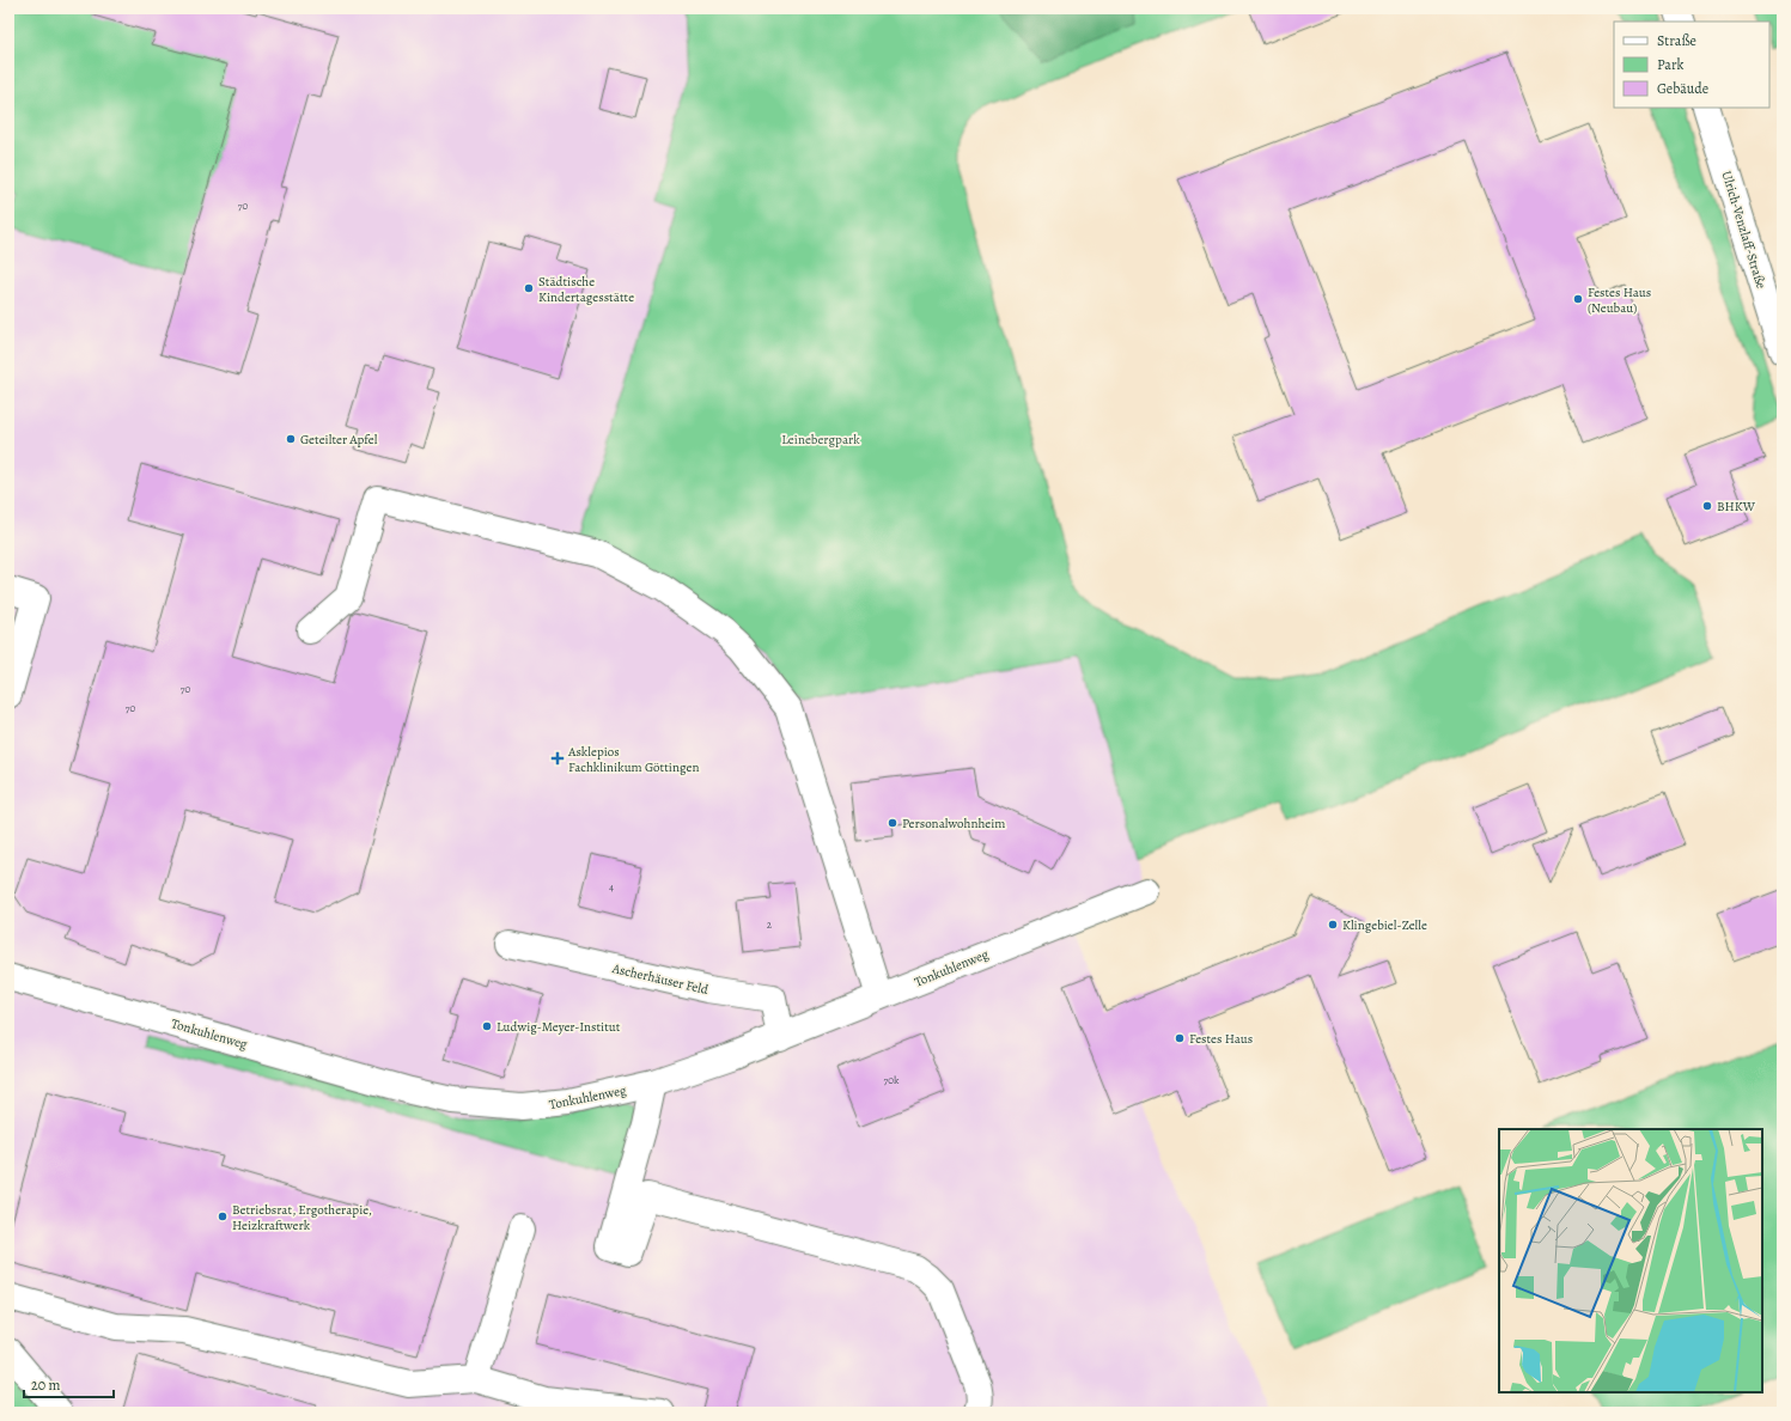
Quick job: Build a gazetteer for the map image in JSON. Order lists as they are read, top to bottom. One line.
{"streets":{"street":["Ulrich-Venzlaff-Straße","Tonkuhlenweg","Ascherhäuser Feld"]},"crossings":[["Tonkuhlenweg","Ascherhäuser Feld"]],"parks":["Leinebergpark"],"places":{"other":["Städtische Kindertagesstätte","Festes Haus (Neubau)","Geteilter Apfel","BHKW","Personalwohnheim","Klingebiel-Zelle","Ludwig-Meyer-Institut","Festes Haus","Betriebsrat, Ergotherapie, Heizkraftwerk"],"health":["Asklepios Fachklinikum Göttingen"]},"house_numbers":["70","70","70","4","2","70k"],"legend":["Straße","Park","Gebäude"],"scale_bar":"20 m"}
